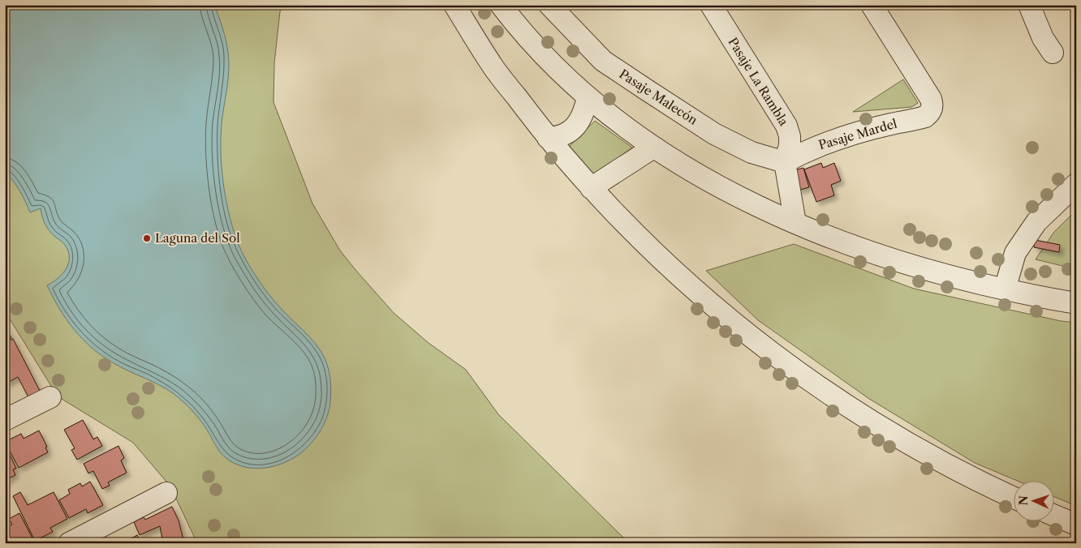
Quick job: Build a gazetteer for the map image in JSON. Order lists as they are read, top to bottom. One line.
{"streets":{"street":["Pasaje La Rambla","Pasaje Malecón","Pasaje Mardel"]},"crossings":[["Pasaje La Rambla","Pasaje Malecón"],["Pasaje La Rambla","Pasaje Mardel"],["Pasaje Malecón","Pasaje Mardel"]],"places":["Laguna del Sol"],"north":"left"}
